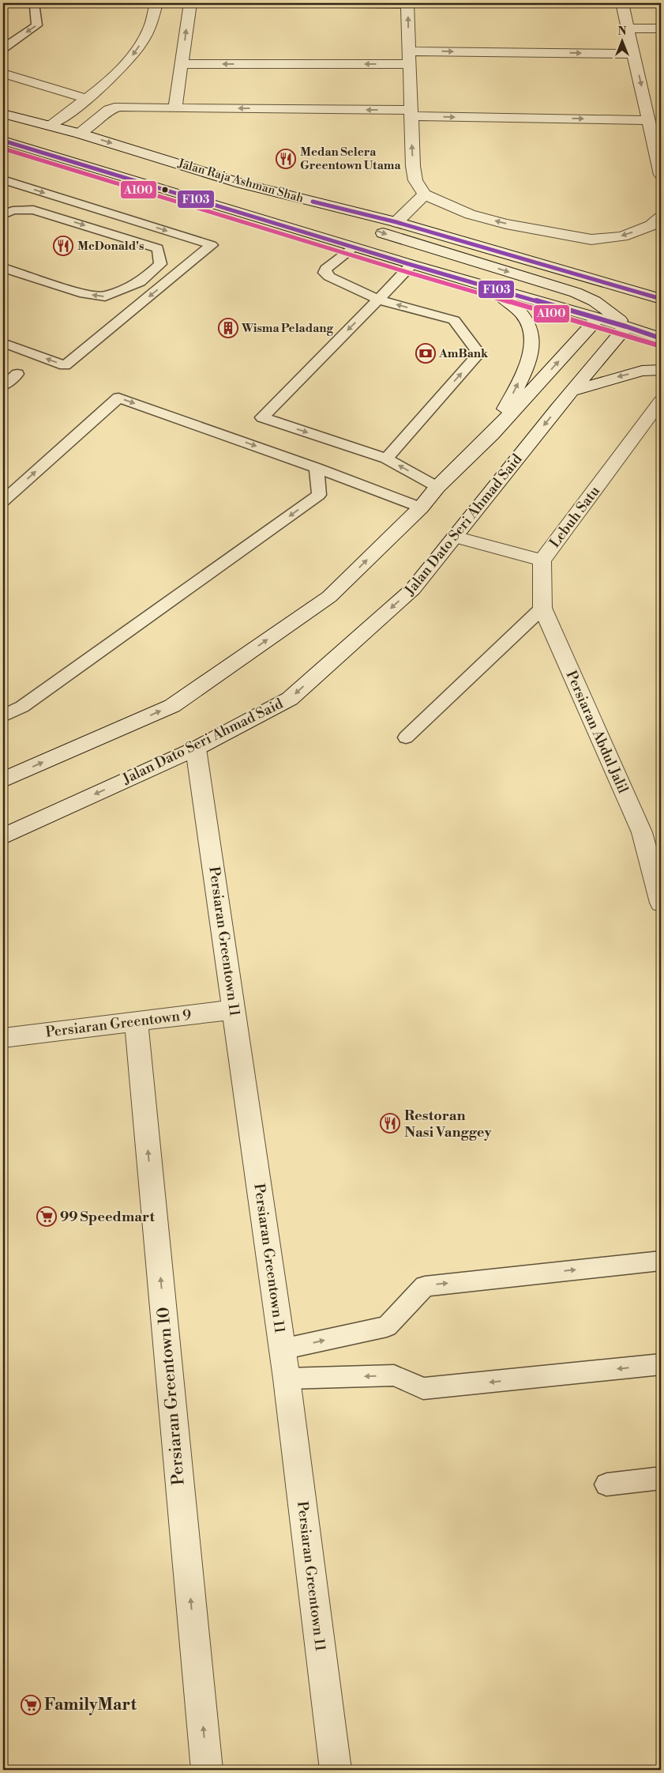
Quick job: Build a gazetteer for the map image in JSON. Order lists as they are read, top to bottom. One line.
{"streets":{"street":["Jalan Raja Ashman Shah","Lebuh Satu","Jalan Dato Seri Ahmad Said","Persiaran Abdul Jalil","Persiaran Greentown 11","Persiaran Greentown 9","Persiaran Greentown 10"]},"crossings":[["Lebuh Satu","Jalan Dato Seri Ahmad Said"],["Lebuh Satu","Persiaran Abdul Jalil"],["Jalan Dato Seri Ahmad Said","Persiaran Greentown 11"],["Persiaran Greentown 11","Persiaran Greentown 9"],["Persiaran Greentown 9","Persiaran Greentown 10"]],"one_way":["Persiaran Greentown 10"],"places":{"restaurant":["Medan Selera Greentown Utama","McDonald's","Restoran Nasi Vanggey"],"building":["Wisma Peladang"],"bank":["AmBank"],"supermarket":["99 Speedmart","FamilyMart"]},"lines":["transit line F103","transit line A100"],"north":"top"}
